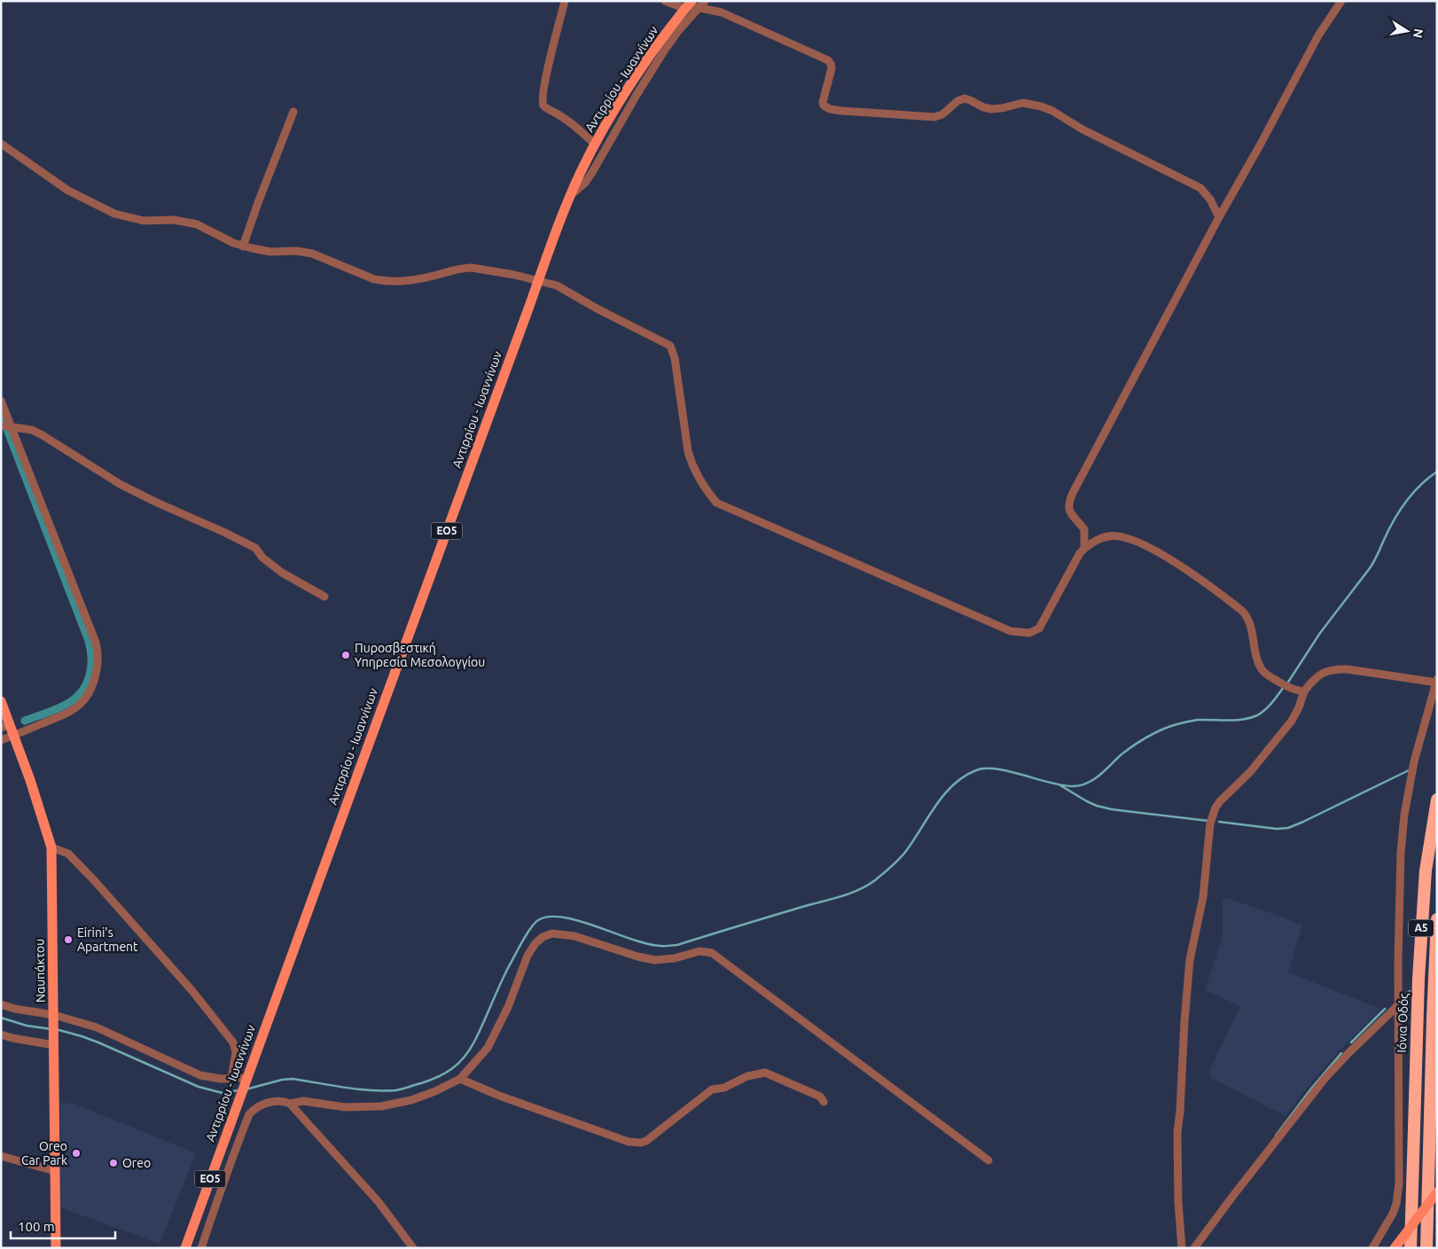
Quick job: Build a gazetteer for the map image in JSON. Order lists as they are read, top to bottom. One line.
{"streets":{"highway":["Α5","Ιόνια Οδός"],"main road":["Αντιρρίου - Ιωαννίνων","ΕΟ5","Ναυπάκτου"]},"places":["Πυροσβεστική Υπηρεσία Μεσολογγίου","Eirini's Apartment","Oreo Car Park","Oreo"],"scale_bar":"100 m","north":"right"}
